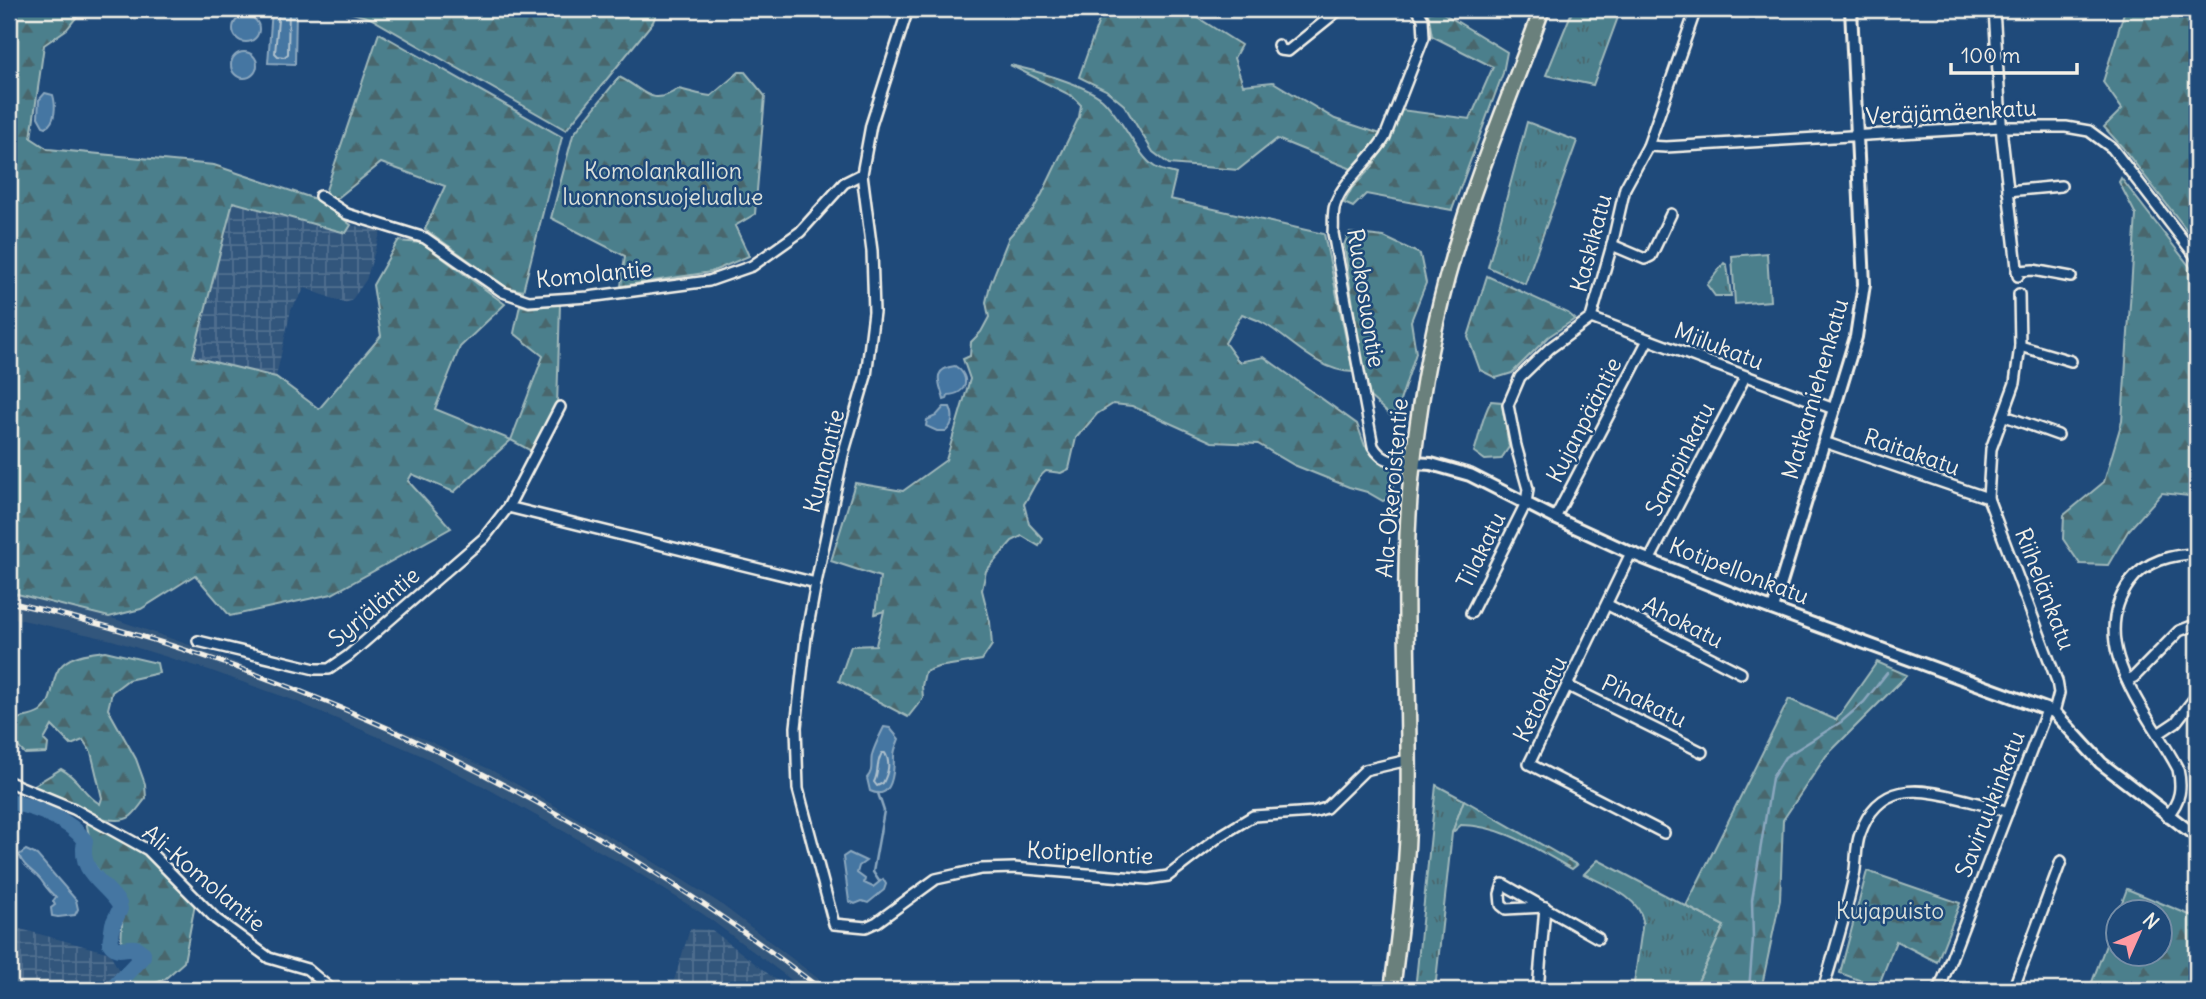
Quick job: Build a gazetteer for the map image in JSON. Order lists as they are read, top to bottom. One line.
{"streets":{"main road":["Ala-Okeroistentie"],"street":["Veräjämäenkatu","Kaskikatu","Komolantie","Ruokosuontie","Miilukatu","Matkamiehenkatu","Kujanpääntie","Raitakatu","Sampinkatu","Kunnantie","Tilakatu","Kotipellonkatu","Riihelänkatu","Syrjäläntie","Ahokatu","Ketokatu","Pihakatu","Saviruukinkatu","Kotipellontie","Ali-Komolantie"]},"crossings":[["Veräjämäenkatu","Kaskikatu"],["Veräjämäenkatu","Matkamiehenkatu"],["Kaskikatu","Miilukatu"],["Kaskikatu","Tilakatu"],["Kaskikatu","Kotipellonkatu"],["Komolantie","Kunnantie"],["Ruokosuontie","Ala-Okeroistentie"],["Ruokosuontie","Kotipellonkatu"],["Miilukatu","Matkamiehenkatu"],["Miilukatu","Kujanpääntie"],["Miilukatu","Sampinkatu"],["Matkamiehenkatu","Raitakatu"],["Matkamiehenkatu","Kotipellonkatu"],["Kujanpääntie","Kotipellonkatu"],["Raitakatu","Riihelänkatu"],["Sampinkatu","Kotipellonkatu"],["Kunnantie","Kotipellontie"],["Ala-Okeroistentie","Kotipellonkatu"],["Ala-Okeroistentie","Kotipellontie"],["Tilakatu","Kotipellonkatu"],["Kotipellonkatu","Riihelänkatu"],["Kotipellonkatu","Ketokatu"],["Kotipellonkatu","Saviruukinkatu"],["Riihelänkatu","Saviruukinkatu"],["Ahokatu","Ketokatu"],["Ketokatu","Pihakatu"]],"parks":["Komolankallion luonnonsuojelualue","Kujapuisto"],"scale_bar":"100 m","north":"top right"}
